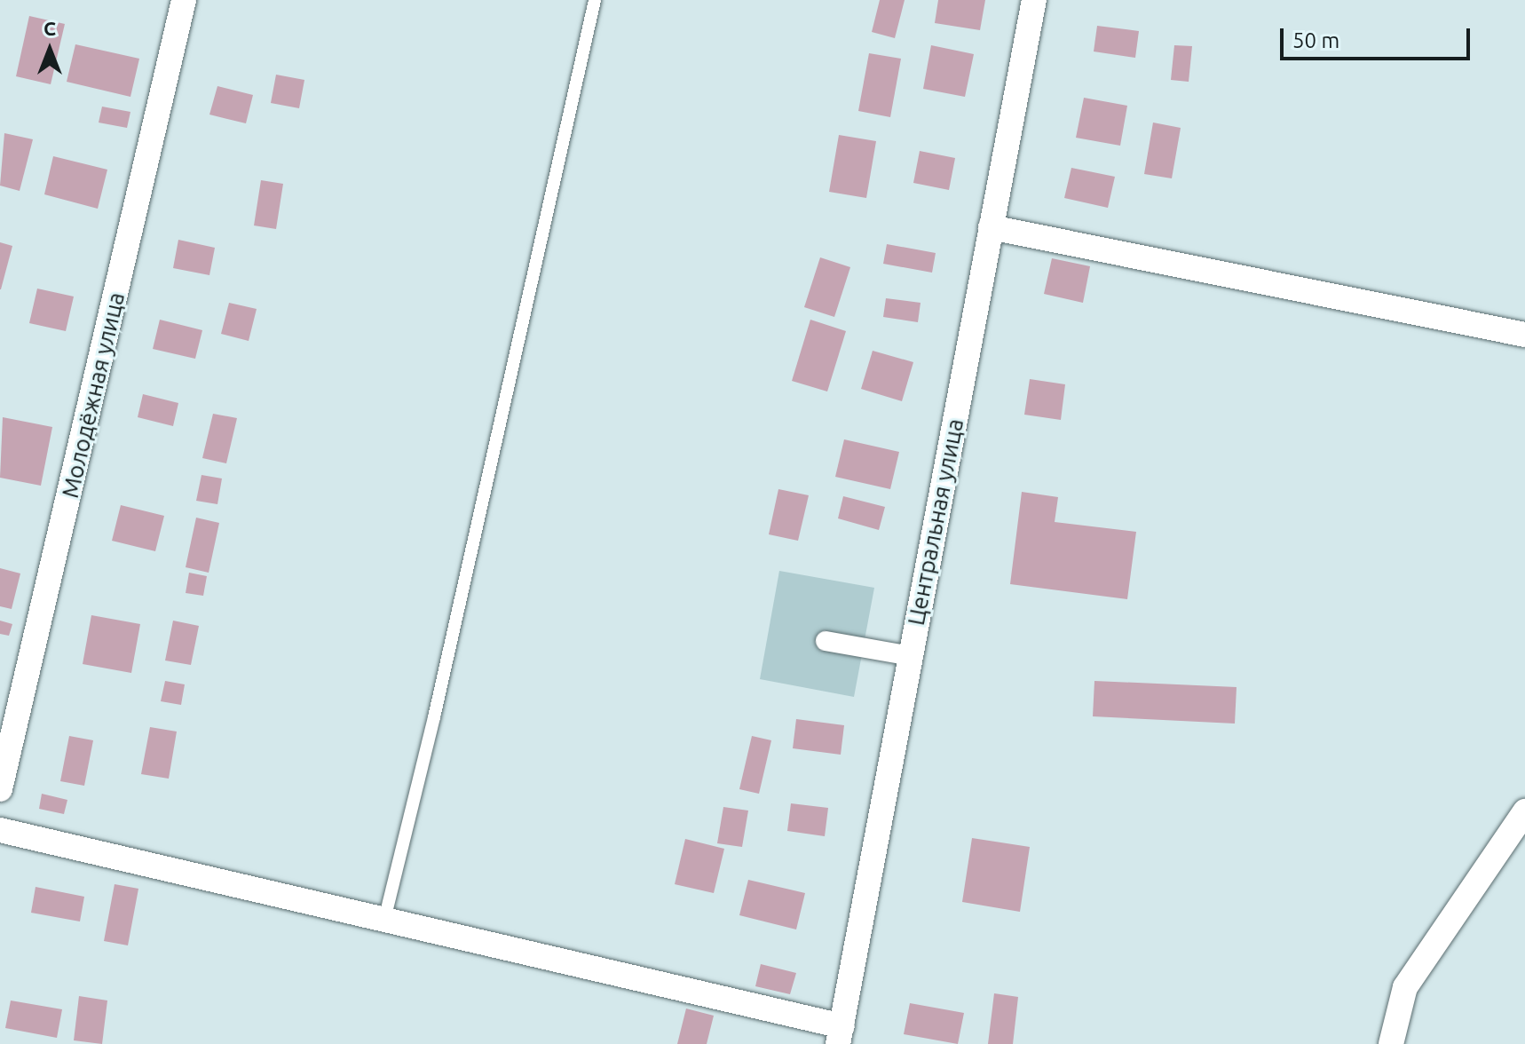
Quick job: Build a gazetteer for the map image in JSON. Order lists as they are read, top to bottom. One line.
{"streets":{"street":["Молодёжная улица","Центральная улица"]},"scale_bar":"50 m","north":"top"}
